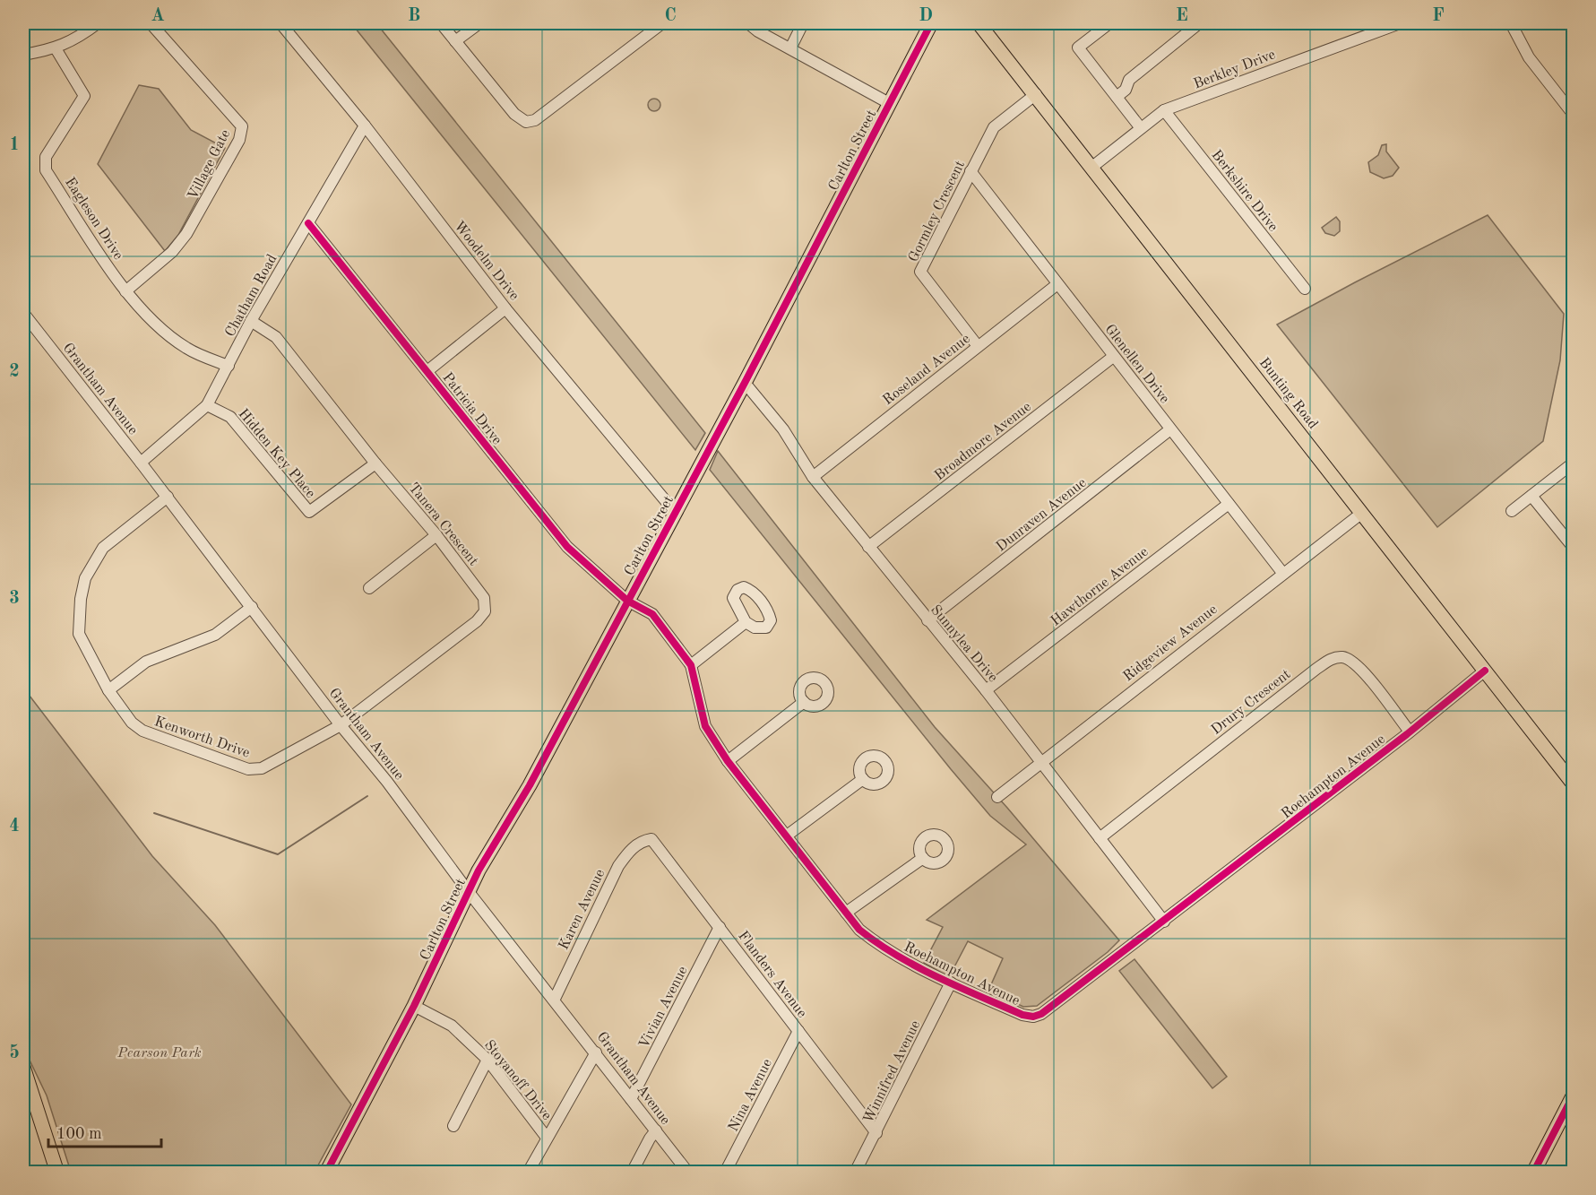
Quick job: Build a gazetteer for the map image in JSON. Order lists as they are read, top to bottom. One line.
{"streets":{"main road":["Carlton Street","Bunting Road"],"street":["Berkley Drive","Village Gate","Berkshire Drive","Gormley Crescent","Eagleson Drive","Woodelm Drive","Chatham Road","Glenellen Drive","Roseland Avenue","Grantham Avenue","Patricia Drive","Broadmore Avenue","Hidden Key Place","Dunraven Avenue","Tanera Crescent","Hawthorne Avenue","Ridgeview Avenue","Sunnylea Drive","Drury Crescent","Kenworth Drive","Roehampton Avenue","Karen Avenue","Flanders Avenue","Vivian Avenue","Winnifred Avenue","Stoyanoff Drive","Nina Avenue"]},"crossings":[["Berkley Drive","Berkshire Drive"],["Berkley Drive","Bunting Road"],["Carlton Street","Woodelm Drive"],["Carlton Street","Grantham Avenue"],["Carlton Street","Patricia Drive"],["Carlton Street","Sunnylea Drive"],["Carlton Street","Roehampton Avenue"],["Carlton Street","Stoyanoff Drive"],["Village Gate","Eagleson Drive"],["Gormley Crescent","Glenellen Drive"],["Gormley Crescent","Roseland Avenue"],["Gormley Crescent","Bunting Road"],["Eagleson Drive","Chatham Road"],["Woodelm Drive","Chatham Road"],["Chatham Road","Grantham Avenue"],["Chatham Road","Patricia Drive"],["Chatham Road","Hidden Key Place"],["Chatham Road","Tanera Crescent"],["Glenellen Drive","Roseland Avenue"],["Glenellen Drive","Broadmore Avenue"],["Glenellen Drive","Dunraven Avenue"],["Glenellen Drive","Hawthorne Avenue"],["Glenellen Drive","Ridgeview Avenue"],["Roseland Avenue","Sunnylea Drive"],["Grantham Avenue","Tanera Crescent"],["Grantham Avenue","Kenworth Drive"],["Grantham Avenue","Karen Avenue"],["Grantham Avenue","Vivian Avenue"],["Bunting Road","Ridgeview Avenue"],["Bunting Road","Roehampton Avenue"],["Patricia Drive","Roehampton Avenue"],["Broadmore Avenue","Sunnylea Drive"],["Hidden Key Place","Tanera Crescent"],["Dunraven Avenue","Sunnylea Drive"],["Tanera Crescent","Kenworth Drive"],["Hawthorne Avenue","Sunnylea Drive"],["Ridgeview Avenue","Sunnylea Drive"],["Sunnylea Drive","Drury Crescent"],["Sunnylea Drive","Roehampton Avenue"],["Drury Crescent","Roehampton Avenue"],["Roehampton Avenue","Winnifred Avenue"],["Karen Avenue","Flanders Avenue"],["Flanders Avenue","Vivian Avenue"],["Flanders Avenue","Winnifred Avenue"],["Flanders Avenue","Nina Avenue"]],"parks":["Pearson Park"],"scale_bar":"100 m","grid":{"columns":["A","B","C","D","E","F"],"rows":["1","2","3","4","5"]}}
